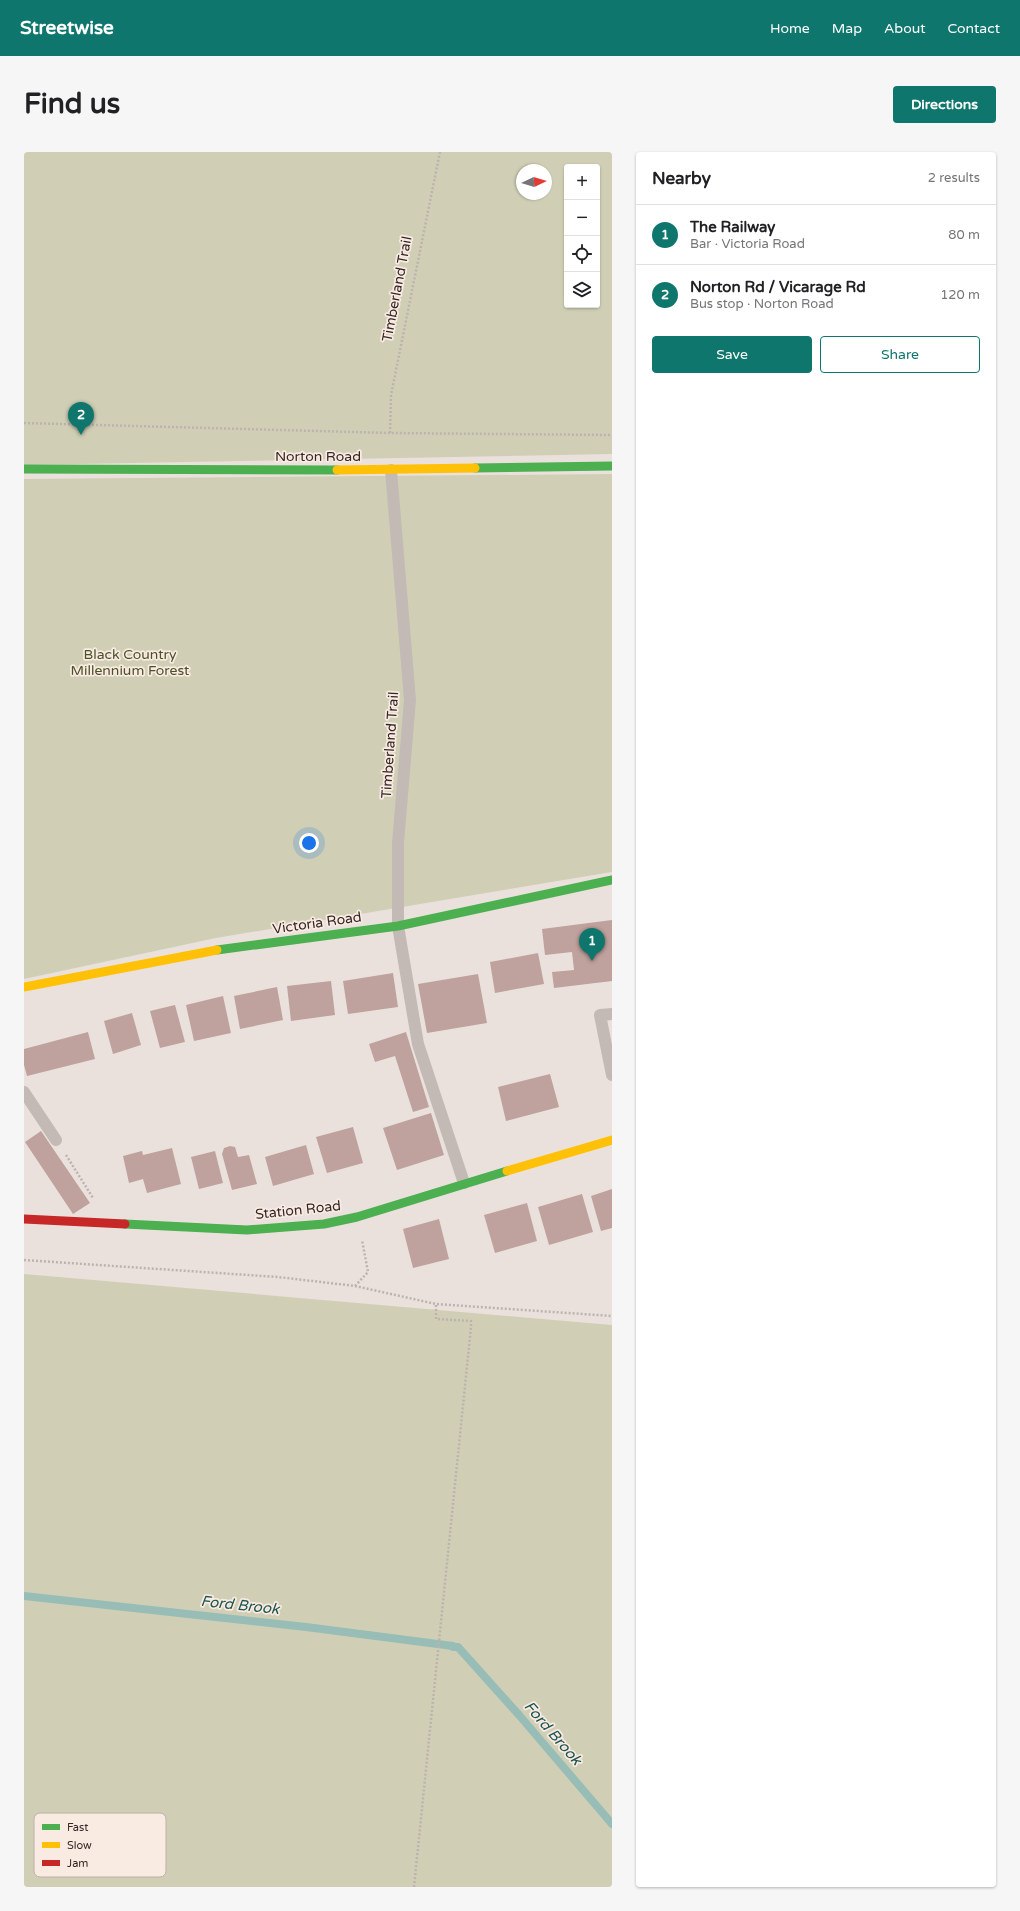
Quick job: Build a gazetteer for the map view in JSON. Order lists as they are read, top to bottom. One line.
{"streets":{"street":["Norton Road","Victoria Road","Station Road"],"lane":["Timberland Trail"]},"crossings":[["Timberland Trail","Norton Road"],["Timberland Trail","Victoria Road"],["Timberland Trail","Station Road"]],"water":["Ford Brook"],"parks":["Black Country Millennium Forest"],"legend":["Fast","Slow","Jam"],"north":"right","page":{"header":"Streetwise","nav":["Home","Map","About","Contact"],"buttons":["Directions",["Save","Share"]],"title":"Find us","heading":["Nearby","2 results"],"map_buttons":["+","−"],"list":[{"mark":"1","name":"The Railway","note":"Bar · Victoria Road","value":"80 m"},{"mark":"2","name":"Norton Rd / Vicarage Rd","note":"Bus stop · Norton Road","value":"120 m"}],"pins":["2","1"]}}
